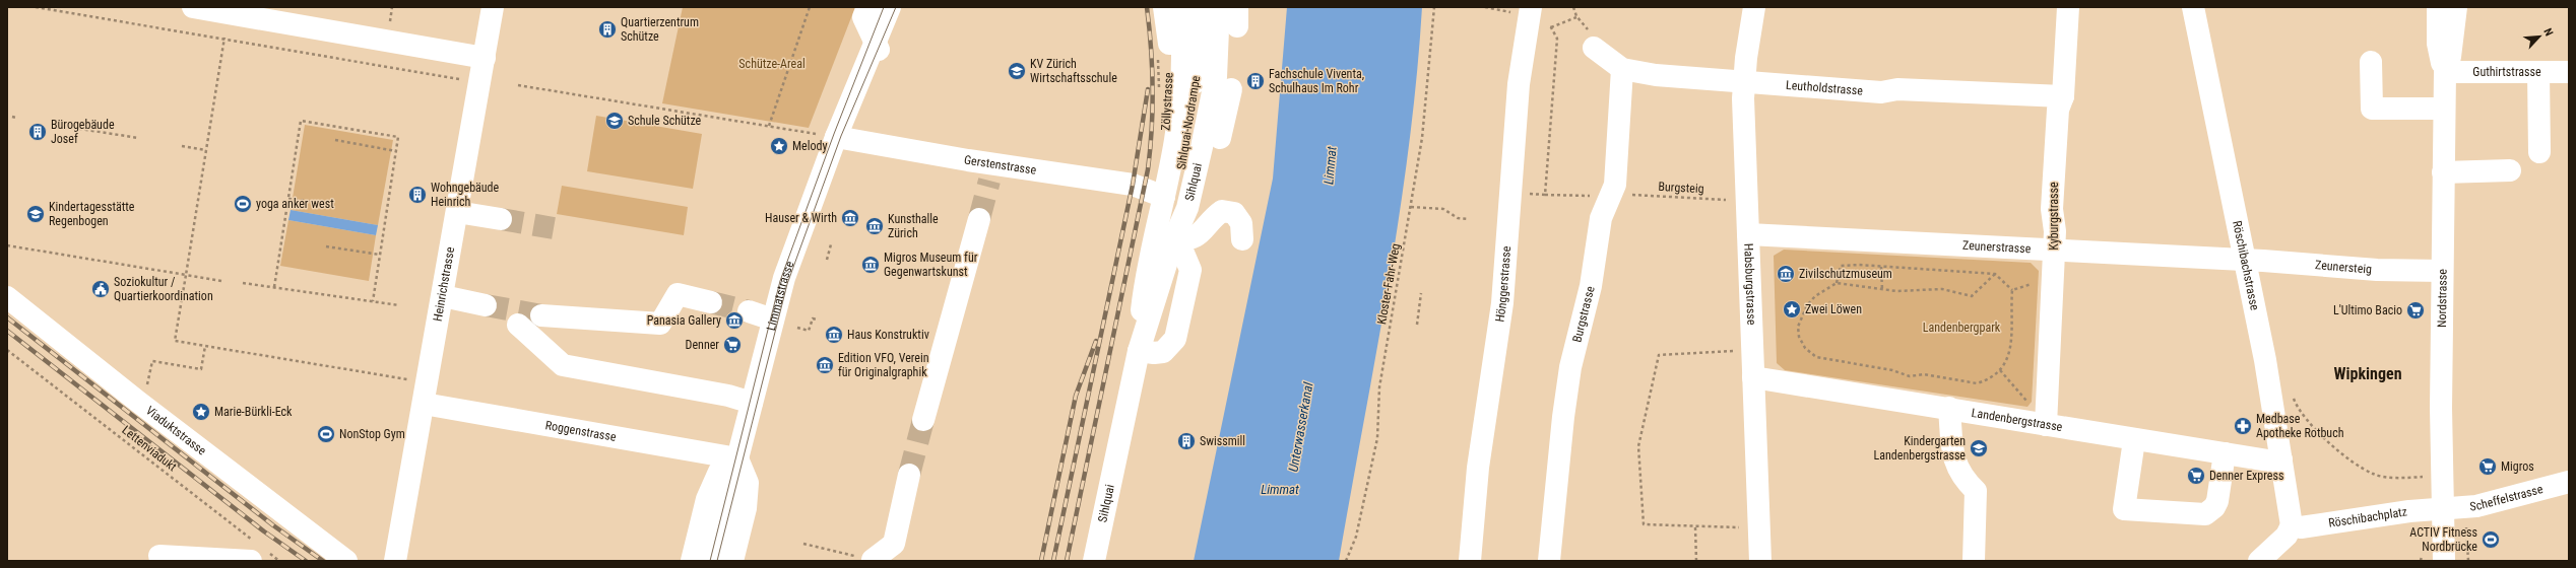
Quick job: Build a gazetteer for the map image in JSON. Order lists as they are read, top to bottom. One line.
{"streets":{"street":["Guthirtstrasse","Leutholdstrasse","Zöllystrasse","Sihlquai-Nordrampe","Gerstenstrasse","Sihlquai","Kyburgstrasse","Zeunerstrasse","Röschibachstrasse","Zeunersteig","Heinrichstrasse","Hönggerstrasse","Habsburgstrasse","Limmatstrasse","Nordstrasse","Burgstrasse","Landenbergstrasse","Viaduktstrasse","Roggenstrasse","Scheffelstrasse","Röschibachplatz"],"path":["Burgsteig","Kloster-Fahr-Weg","Lettenviadukt"]},"crossings":[["Guthirtstrasse","Nordstrasse"],["Leutholdstrasse","Kyburgstrasse"],["Leutholdstrasse","Habsburgstrasse"],["Leutholdstrasse","Burgstrasse"],["Zöllystrasse","Gerstenstrasse"],["Zöllystrasse","Sihlquai"],["Sihlquai-Nordrampe","Sihlquai"],["Gerstenstrasse","Sihlquai"],["Gerstenstrasse","Limmatstrasse"],["Kyburgstrasse","Zeunerstrasse"],["Kyburgstrasse","Landenbergstrasse"],["Zeunerstrasse","Röschibachstrasse"],["Zeunerstrasse","Zeunersteig"],["Zeunerstrasse","Habsburgstrasse"],["Röschibachstrasse","Zeunersteig"],["Röschibachstrasse","Landenbergstrasse"],["Röschibachstrasse","Röschibachplatz"],["Zeunersteig","Nordstrasse"],["Heinrichstrasse","Roggenstrasse"],["Habsburgstrasse","Landenbergstrasse"],["Limmatstrasse","Roggenstrasse"],["Nordstrasse","Scheffelstrasse"],["Nordstrasse","Röschibachplatz"],["Scheffelstrasse","Röschibachplatz"]],"districts":["Wipkingen"],"water":["Limmat","Unterwasserkanal"],"parks":["Schütze-Areal","Landenbergpark"],"places":{"building":["Quartierzentrum Schütze","Fachschule Viventa, Schulhaus Im Rohr","Bürogebäude Josef","Wohngebäude Heinrich","Swissmill"],"school or university":["KV Zürich Wirtschaftsschule","Schule Schütze","Kindertagesstätte Regenbogen","Kindergarten Landenbergstrasse"],"place":["Melody","Zwei Löwen","Marie-Bürkli-Eck"],"sports":["yoga anker west","NonStop Gym","ACTIV Fitness Nordbrücke"],"museum":["Hauser & Wirth","Kunsthalle Zürich","Migros Museum für Gegenwartskunst","Zivilschutzmuseum","Panasia Gallery","Haus Konstruktiv","Edition VFO, Verein für Originalgraphik"],"public building":["Soziokultur / Quartierkoordination"],"supermarket":["L'Ultimo Bacio","Denner","Migros","Denner Express"],"pharmacy":["Medbase Apotheke Rotbuch"]},"north":"top right"}
